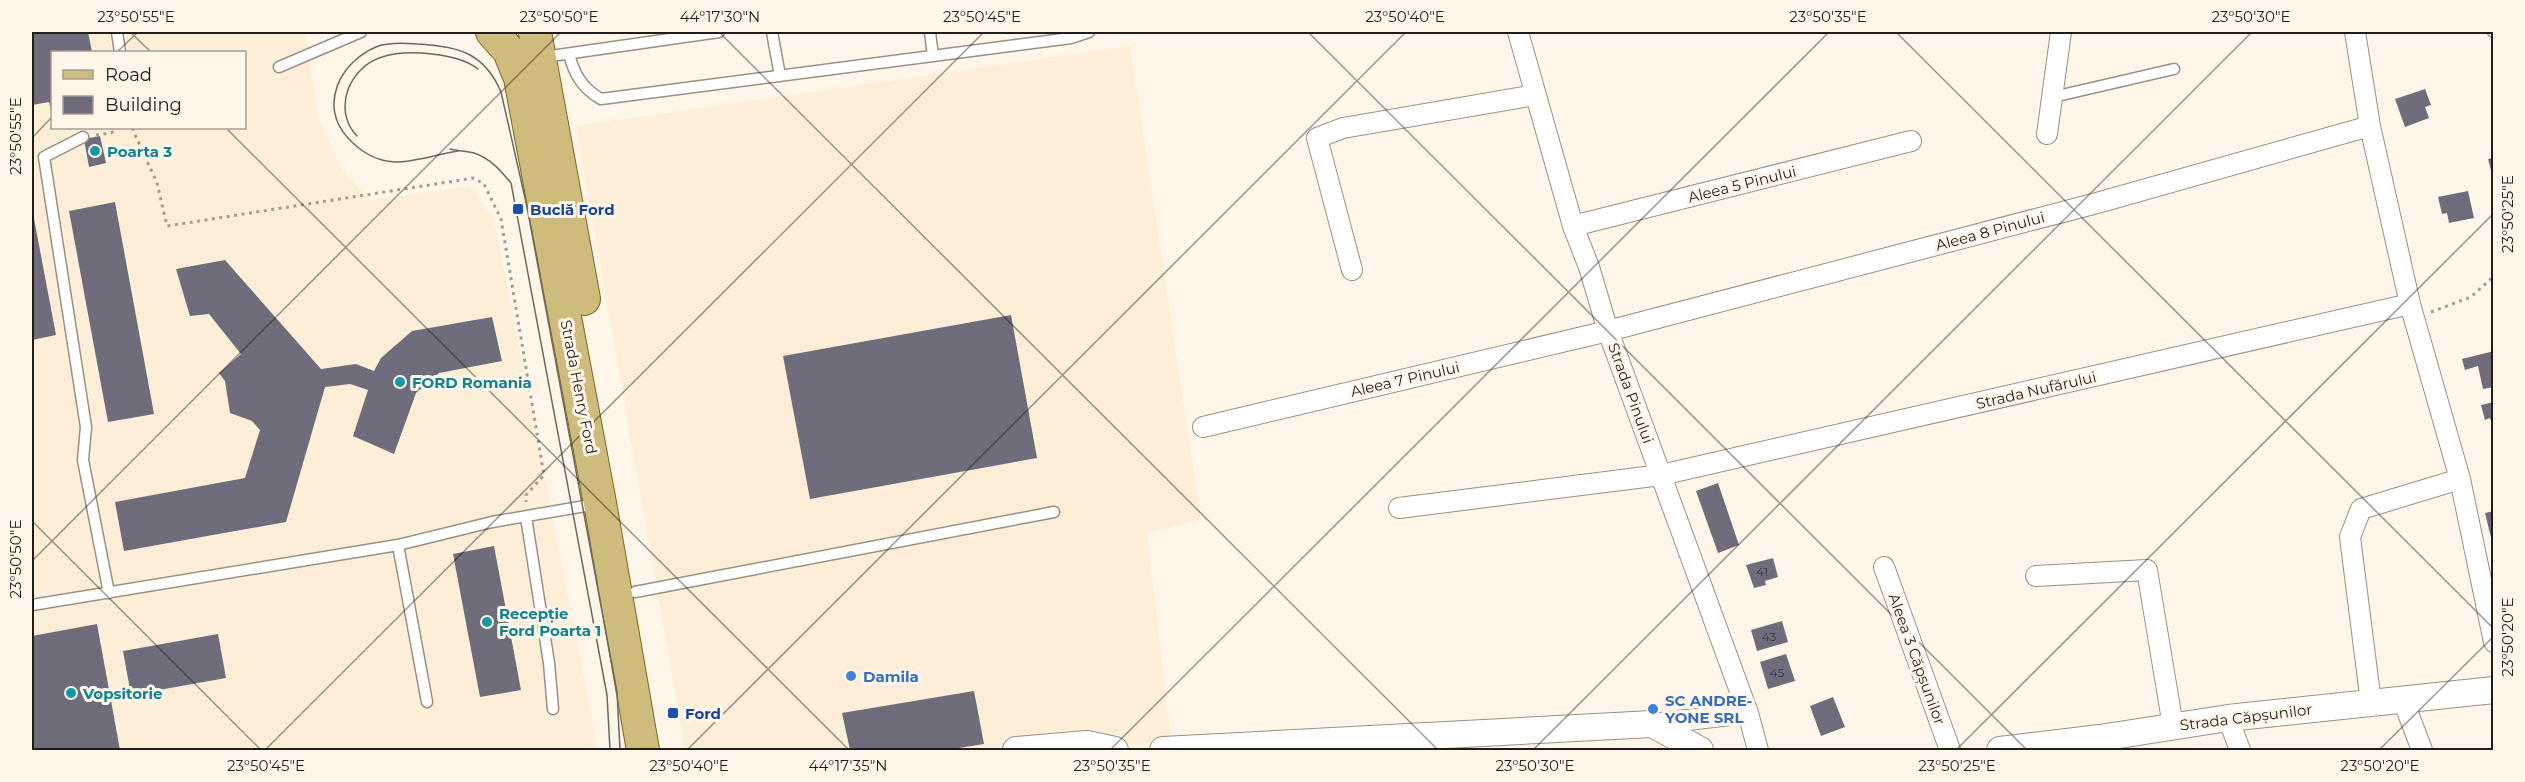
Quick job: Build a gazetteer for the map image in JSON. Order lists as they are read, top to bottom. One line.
{"streets":{"main road":["Strada Henry Ford"],"street":["Aleea 5 Pinului","Aleea 8 Pinului","Aleea 7 Pinului","Strada Nufărului","Strada Pinului","Aleea 3 Căpșunilor","Strada Căpșunilor"]},"crossings":[["Aleea 5 Pinului","Strada Pinului"],["Aleea 8 Pinului","Aleea 7 Pinului"],["Aleea 8 Pinului","Strada Pinului"],["Aleea 7 Pinului","Strada Pinului"],["Strada Nufărului","Strada Pinului"]],"places":{"other":["Poarta 3","FORD Romania","Recepție Ford Poarta 1","Damila","Vopsitorie","SC ANDRE- YONE SRL"],"transit":["Buclă Ford","Ford"]},"house_numbers":["41","43","45"],"legend":["Road","Building"],"coordinates":["23°50'55\"E","23°50'50\"E","44°17'30\"N","23°50'45\"E","23°50'40\"E","23°50'35\"E","23°50'30\"E","23°50'25\"E","23°50'20\"E","44°17'35\"N"]}
